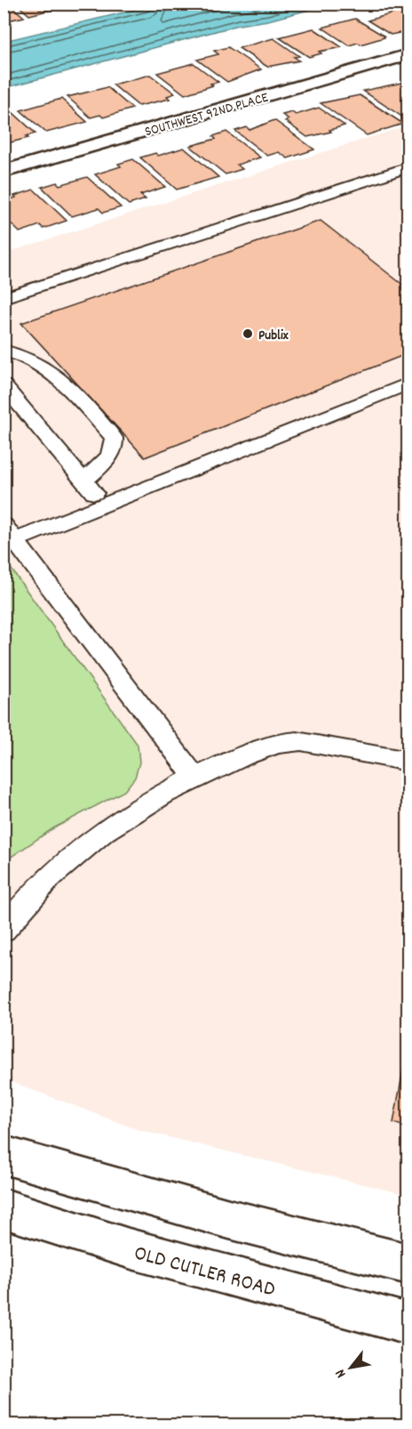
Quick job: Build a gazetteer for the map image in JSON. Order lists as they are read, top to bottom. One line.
{"streets":{"street":["SOUTHWEST 92ND PLACE","OLD CUTLER ROAD"]},"places":["Publix"],"north":"bottom left"}
